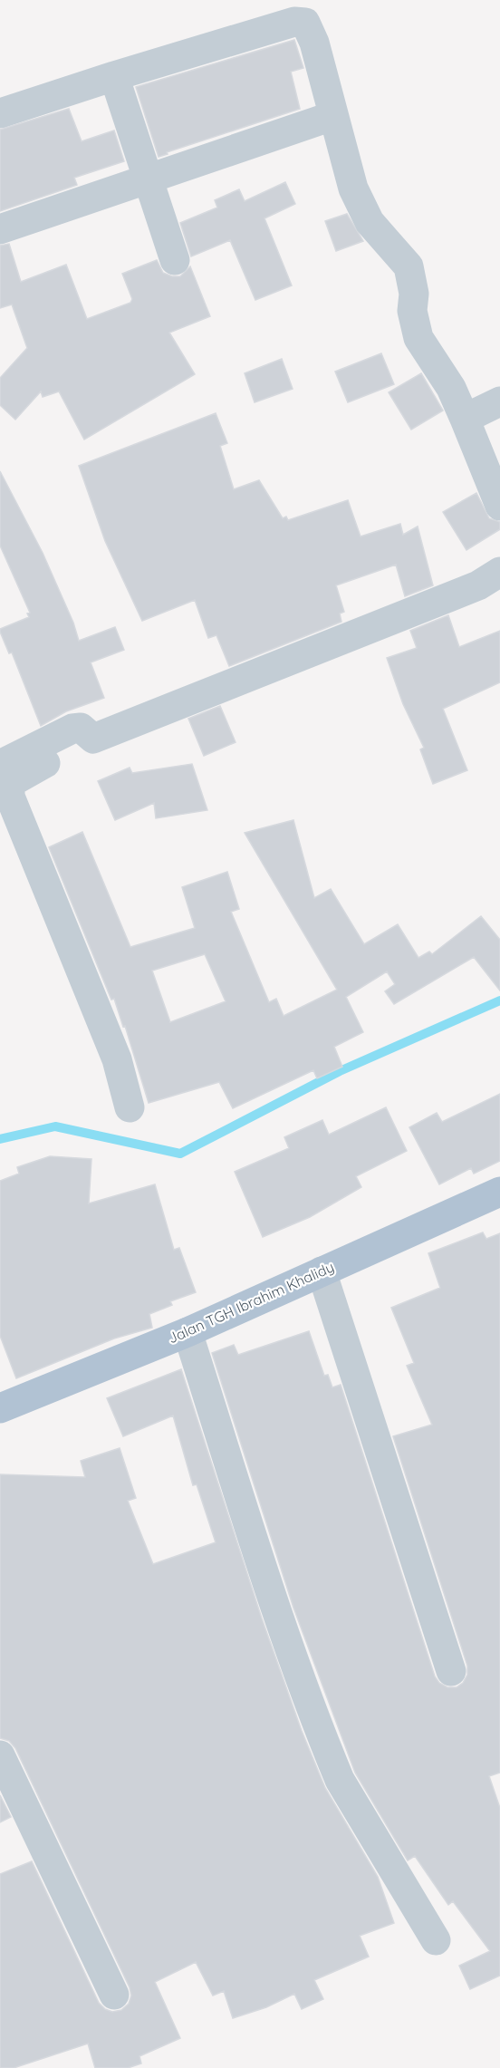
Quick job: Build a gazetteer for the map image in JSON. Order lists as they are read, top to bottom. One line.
{"streets":{"main road":["Jalan TGH Ibrahim Khalidy"]}}
